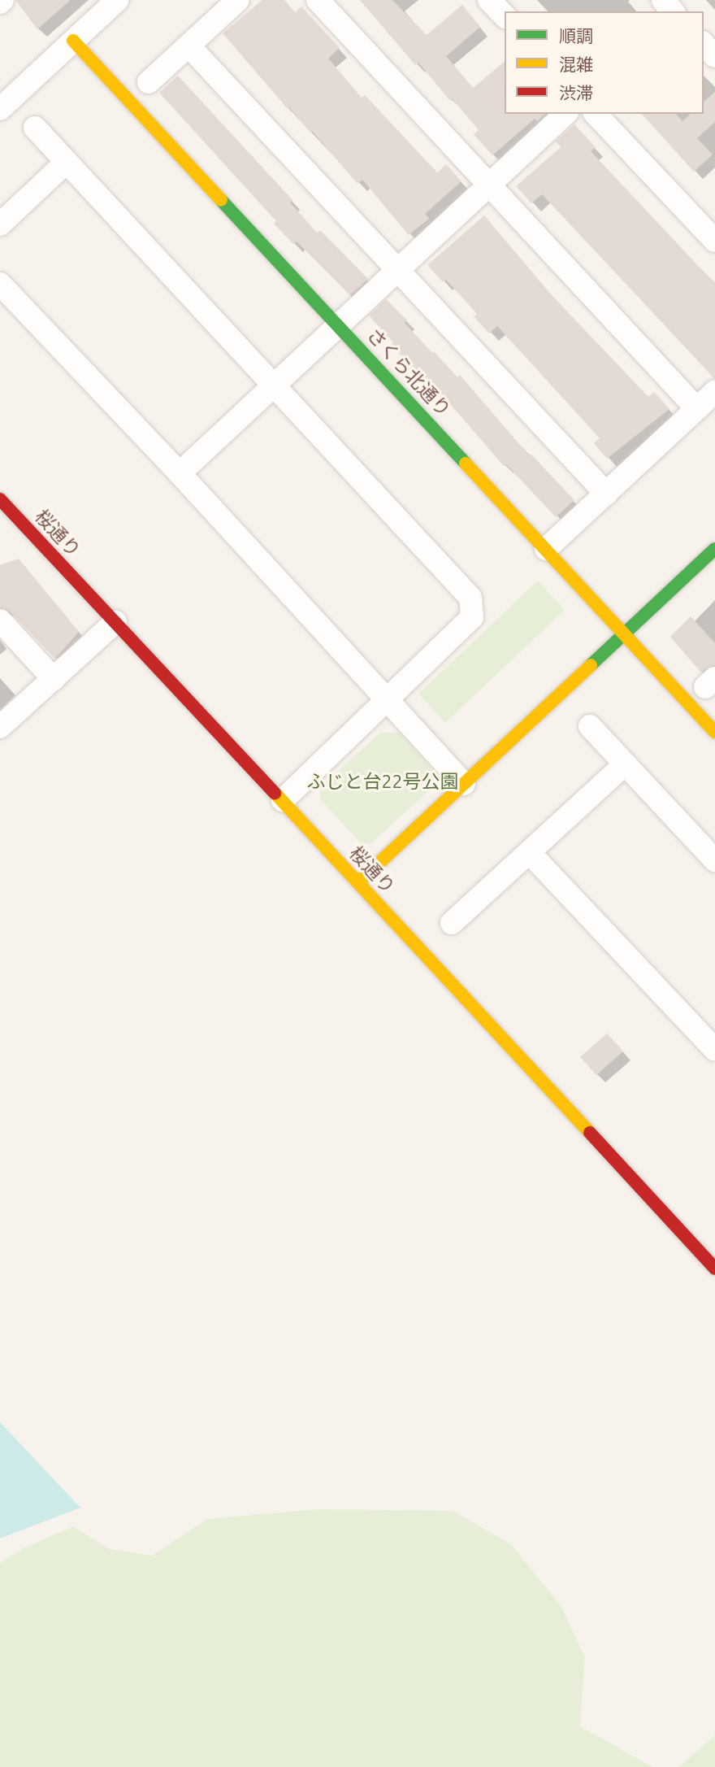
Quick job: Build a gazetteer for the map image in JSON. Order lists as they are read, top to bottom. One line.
{"streets":{"street":["さくら北通り","桜通り"]},"parks":["ふじと台22号公園"],"legend":["順調","混雑","渋滞"]}
